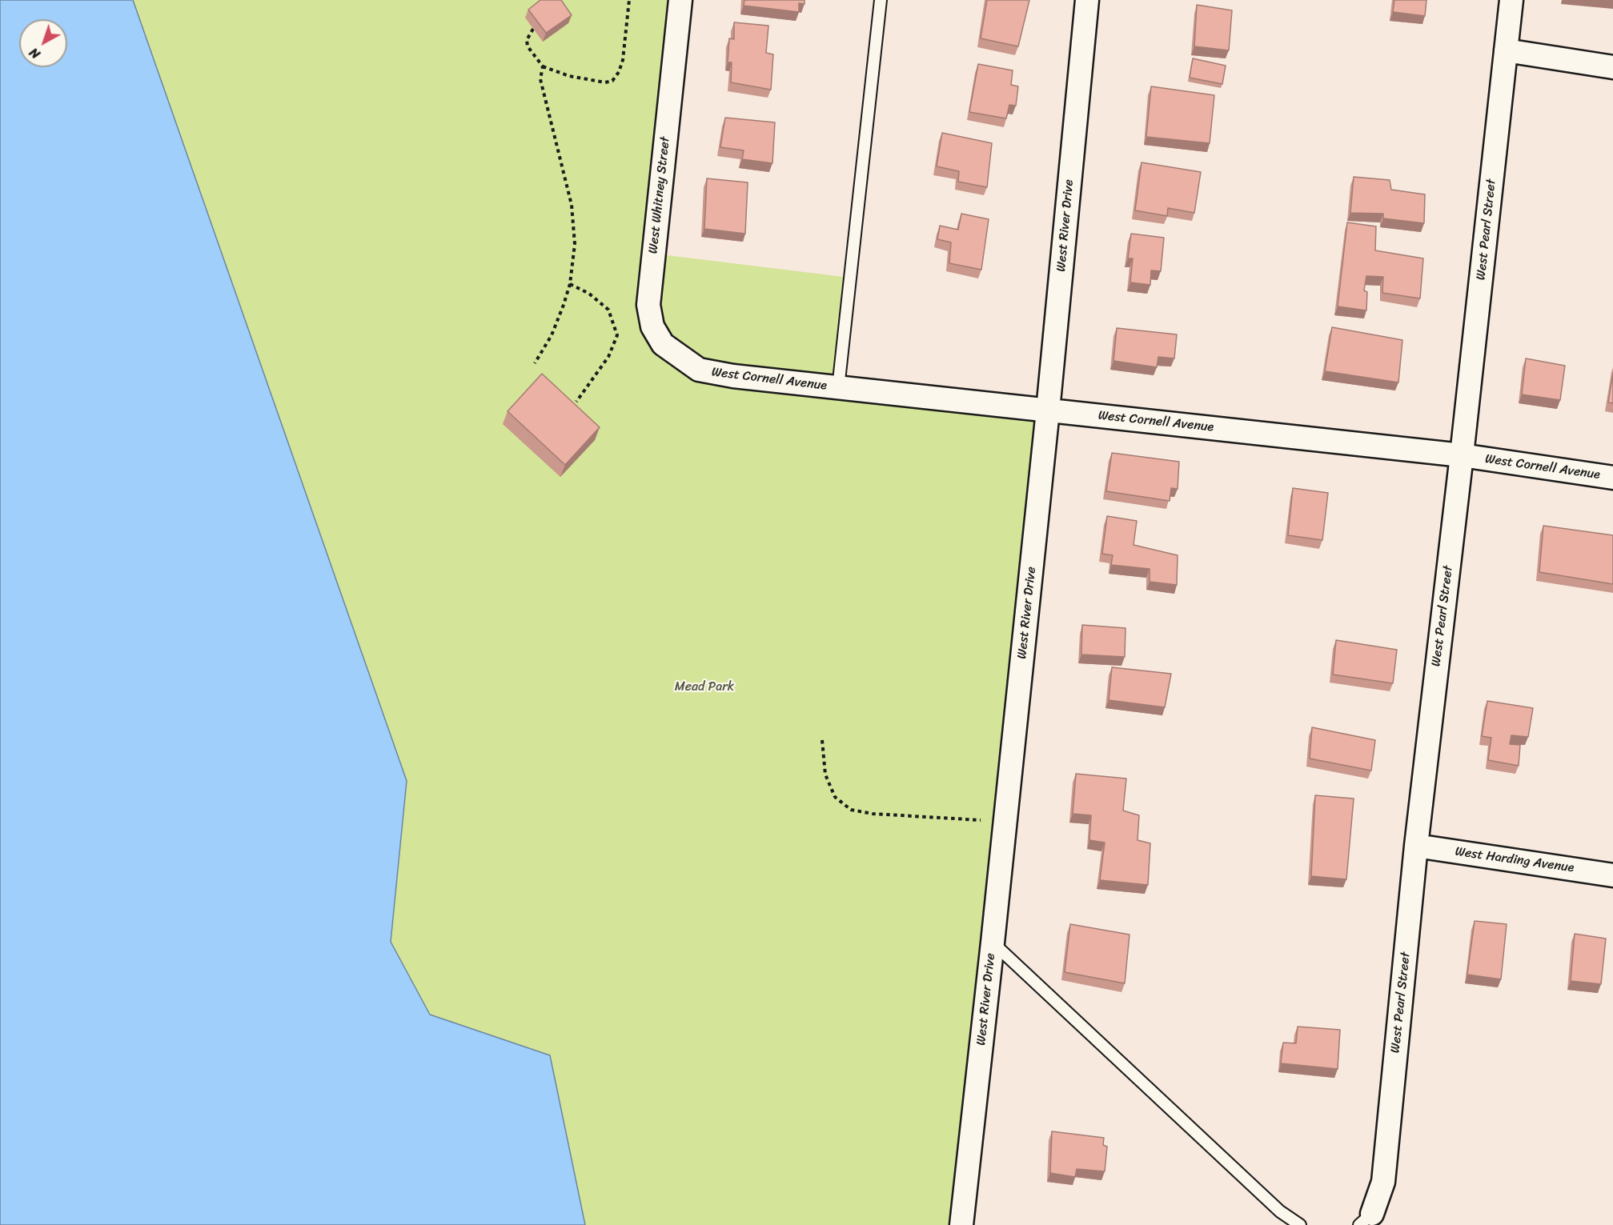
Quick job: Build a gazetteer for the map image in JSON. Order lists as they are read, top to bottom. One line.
{"streets":{"street":["West Whitney Street","West River Drive","West Pearl Street","West Cornell Avenue","West Harding Avenue"]},"crossings":[["West Whitney Street","West Cornell Avenue"],["West River Drive","West Cornell Avenue"],["West Pearl Street","West Cornell Avenue"],["West Pearl Street","West Harding Avenue"]],"parks":["Mead Park"],"north":"bottom left"}
